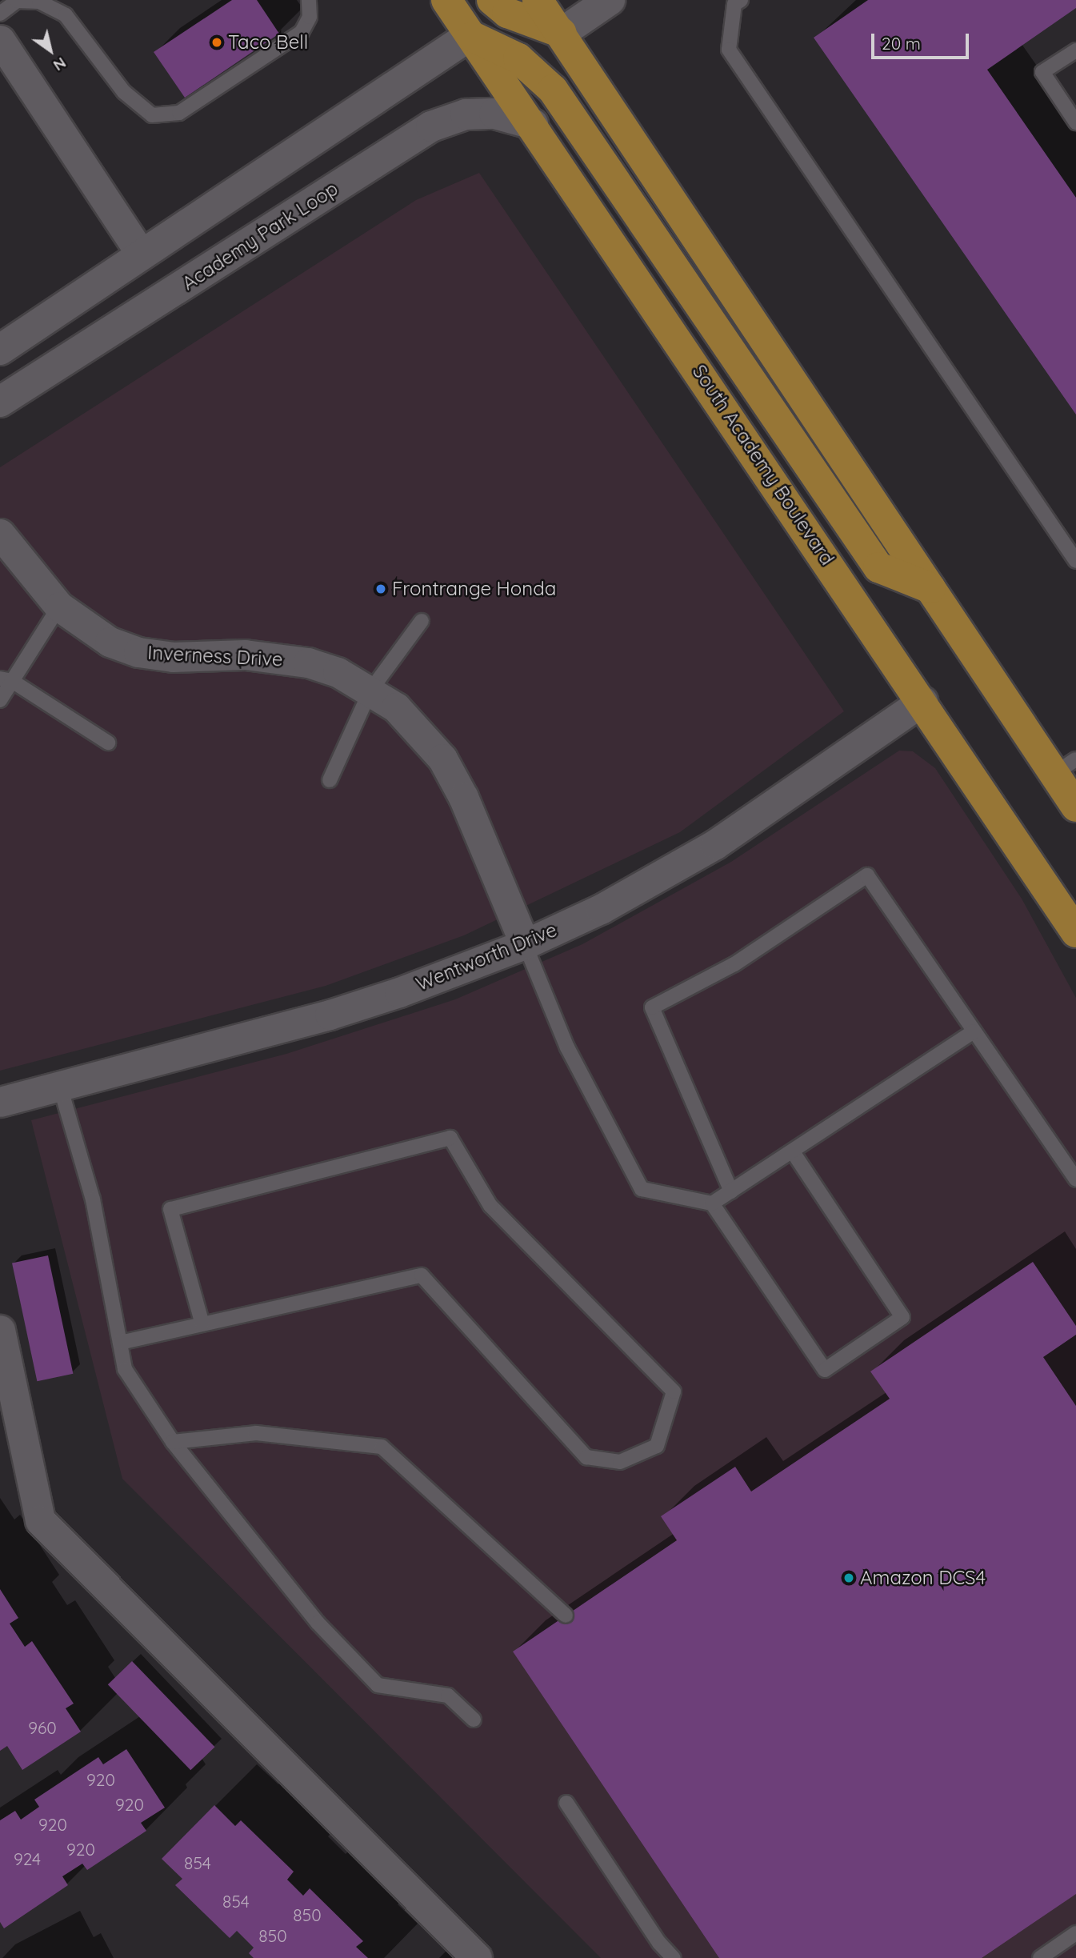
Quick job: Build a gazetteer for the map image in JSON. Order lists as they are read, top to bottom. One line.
{"streets":{"highway":["South Academy Boulevard"],"street":["Academy Park Loop","Inverness Drive","Wentworth Drive"]},"crossings":[["Academy Park Loop","South Academy Boulevard"],["South Academy Boulevard","Wentworth Drive"],["Inverness Drive","Wentworth Drive"]],"places":["Taco Bell","Frontrange Honda","Amazon DCS4"],"house_numbers":["960","920","920","920","920","924","854","854","850","850"],"scale_bar":"20 m","north":"bottom right"}
